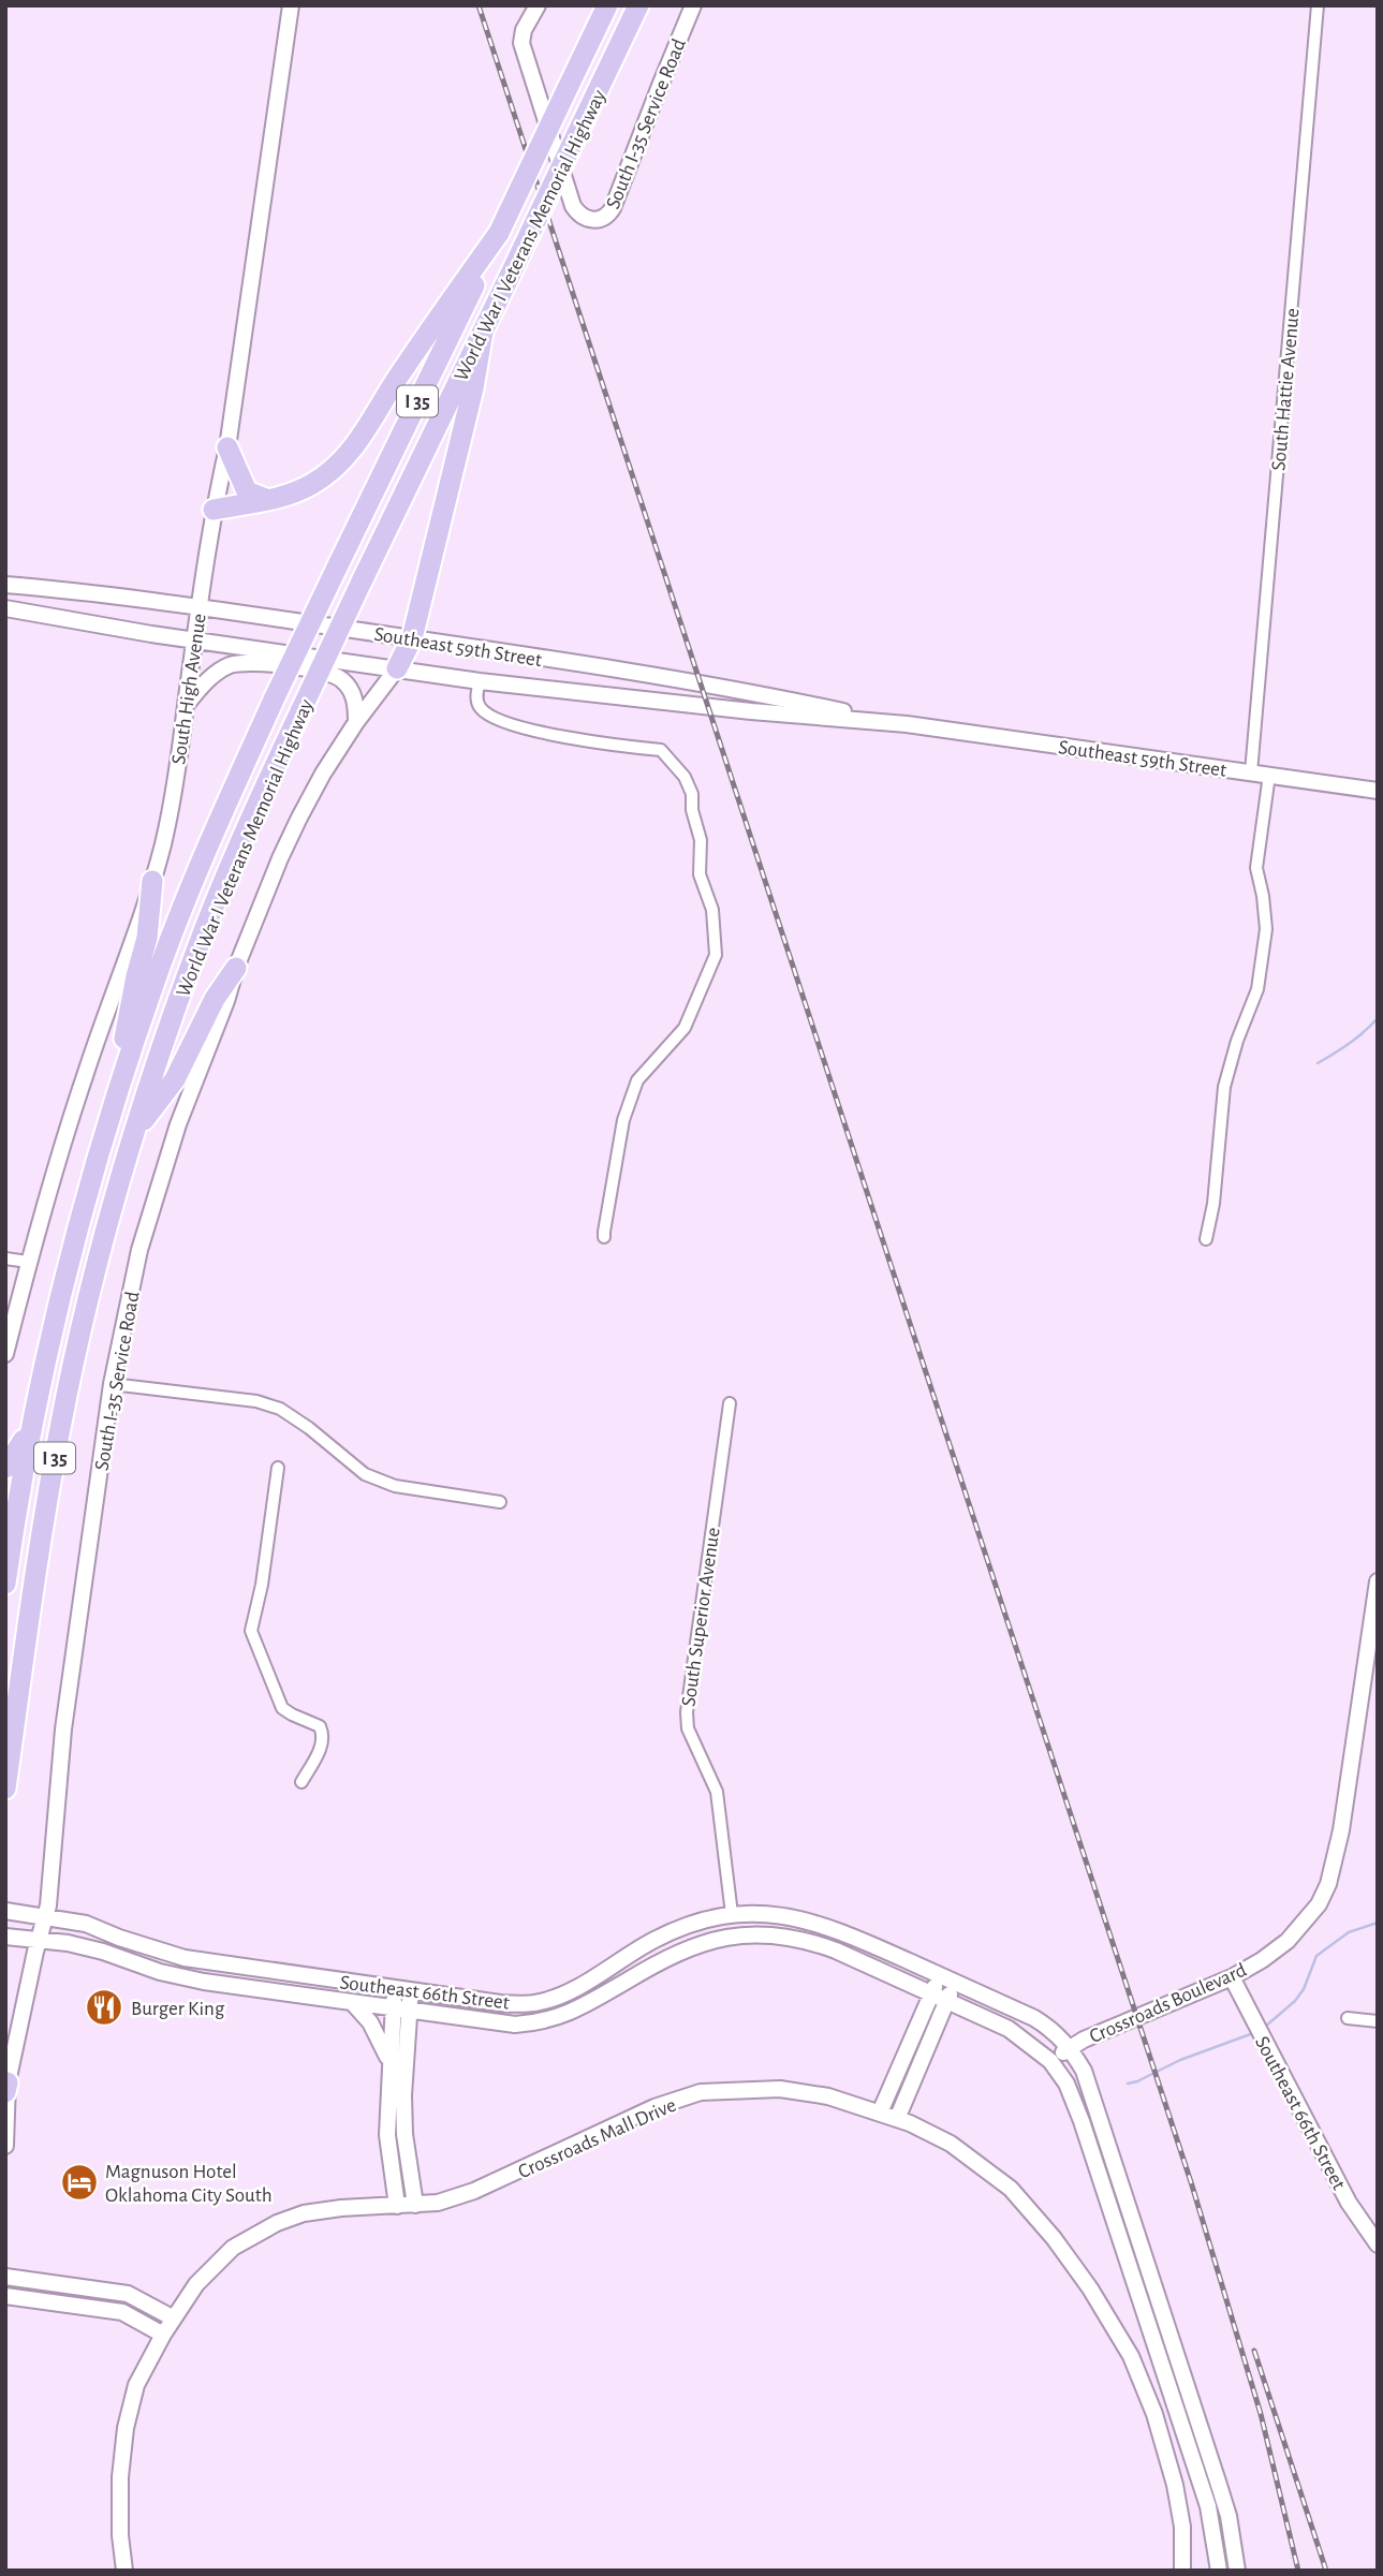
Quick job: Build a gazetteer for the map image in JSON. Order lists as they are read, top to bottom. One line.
{"streets":{"highway":["World War I Veterans Memorial Highway","I 35"],"main road":["South I-35 Service Road","Southeast 59th Street","South High Avenue","Southeast 66th Street","Crossroads Boulevard","Crossroads Mall Drive"],"street":["South Hattie Avenue","South Superior Avenue"]},"crossings":[["South I-35 Service Road","Southeast 59th Street"],["South I-35 Service Road","Southeast 66th Street"],["South Hattie Avenue","Southeast 59th Street"],["Southeast 59th Street","South High Avenue"],["South Superior Avenue","Southeast 66th Street"],["Southeast 66th Street","Crossroads Boulevard"]],"places":{"restaurant":["Burger King"],"hotel":["Magnuson Hotel Oklahoma City South"]}}
